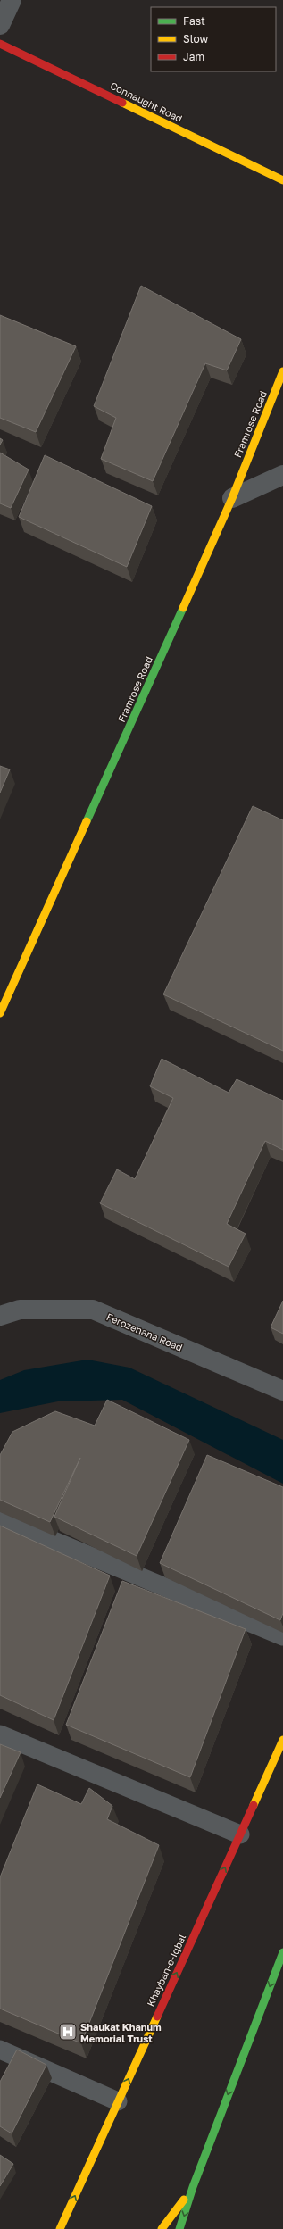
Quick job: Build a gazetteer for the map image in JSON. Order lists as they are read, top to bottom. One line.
{"streets":{"street":["Connaught Road","Framrose Road","Ferozenana Road","Khayban-e-Iqbal"]},"one_way":["Khayban-e-Iqbal"],"places":{"hospital":["Shaukat Khanum Memorial Trust"]},"legend":["Fast","Slow","Jam"]}
